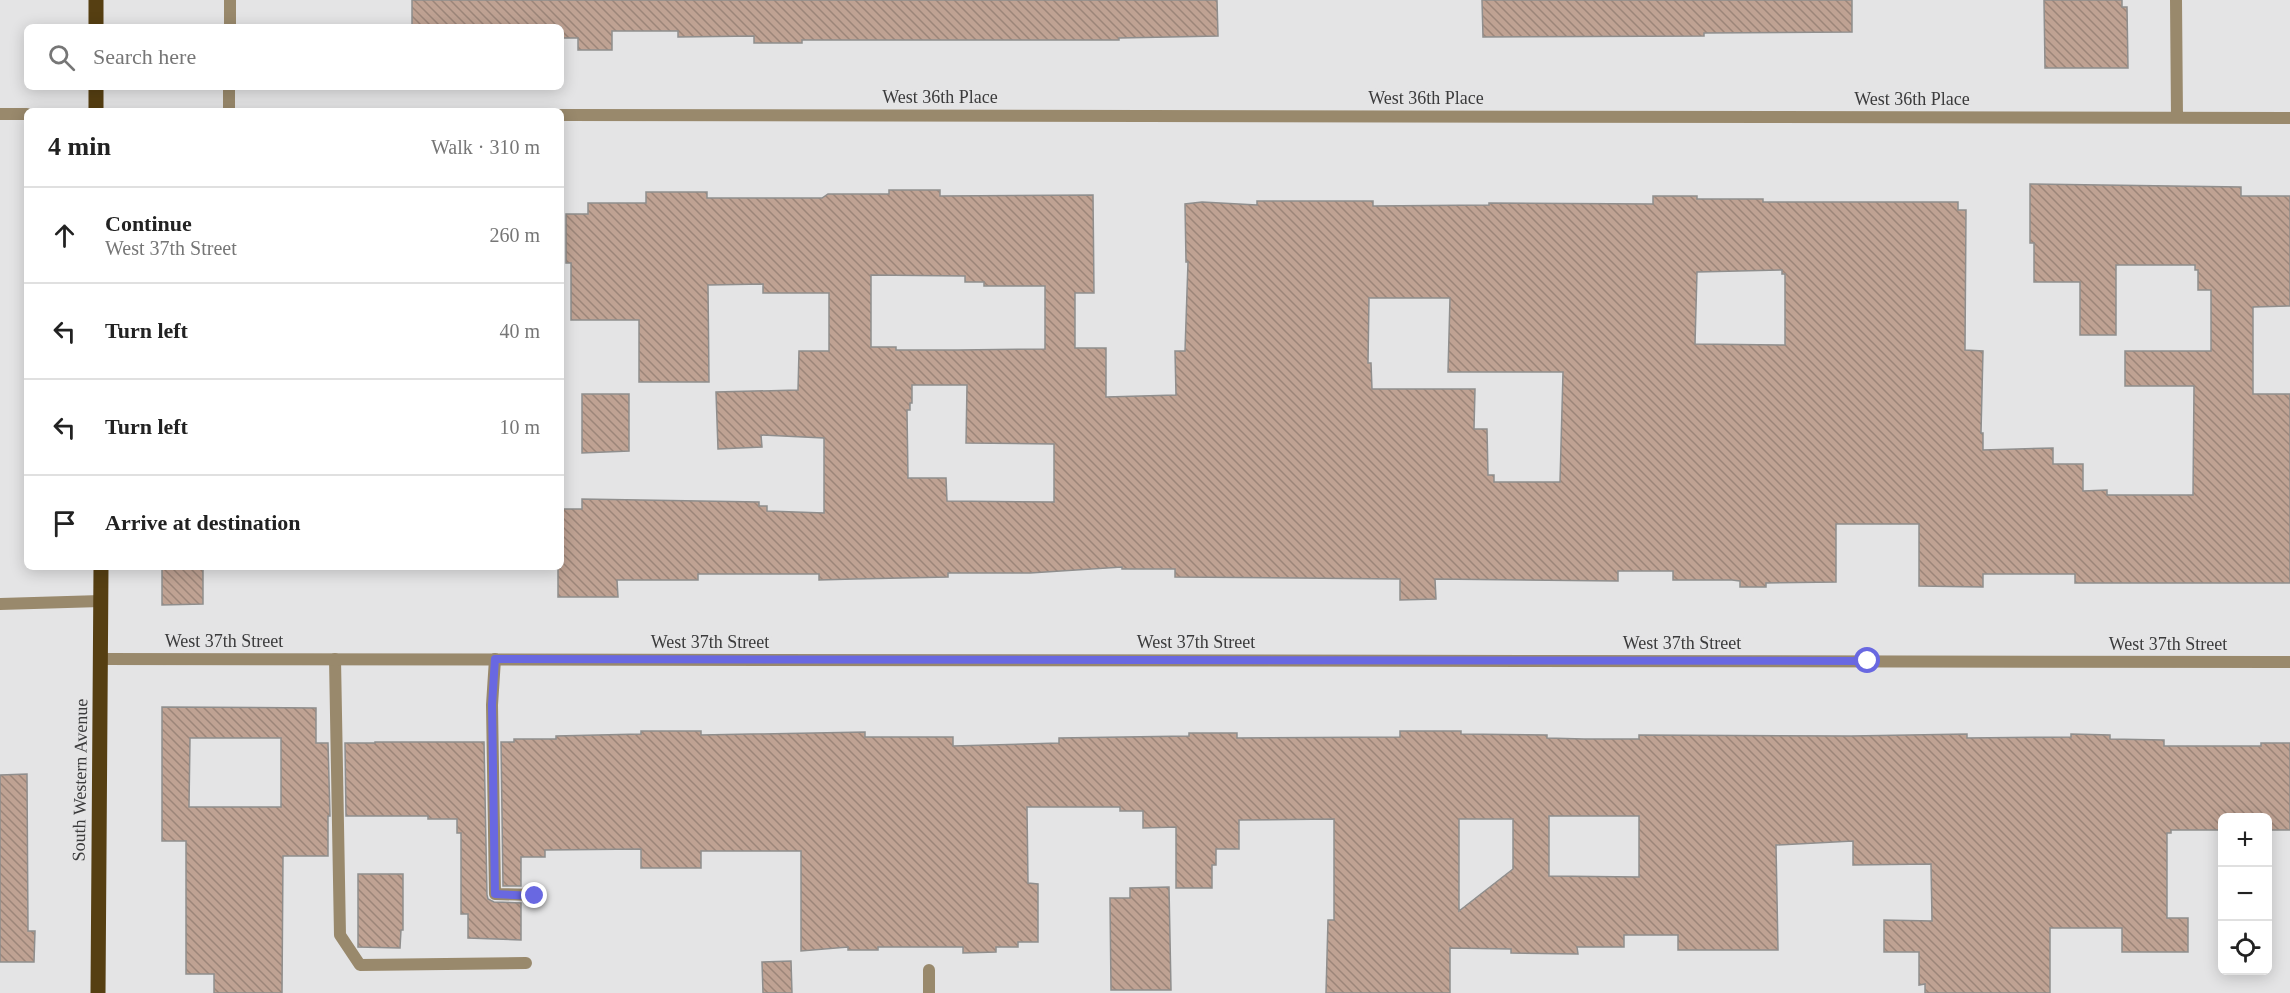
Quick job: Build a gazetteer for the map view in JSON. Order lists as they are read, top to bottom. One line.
{"streets":{"main road":["South Western Avenue"],"street":["West 36th Place","West 37th Street"]},"crossings":[["West 37th Street","South Western Avenue"]],"page":{"search":"Search here","heading":["4 min","Walk · 310 m"],"list":[["Continue","West 37th Street","260 m"],["Turn left","40 m"],["Turn left","10 m"],"Arrive at destination"],"map_buttons":["+","−"]}}
